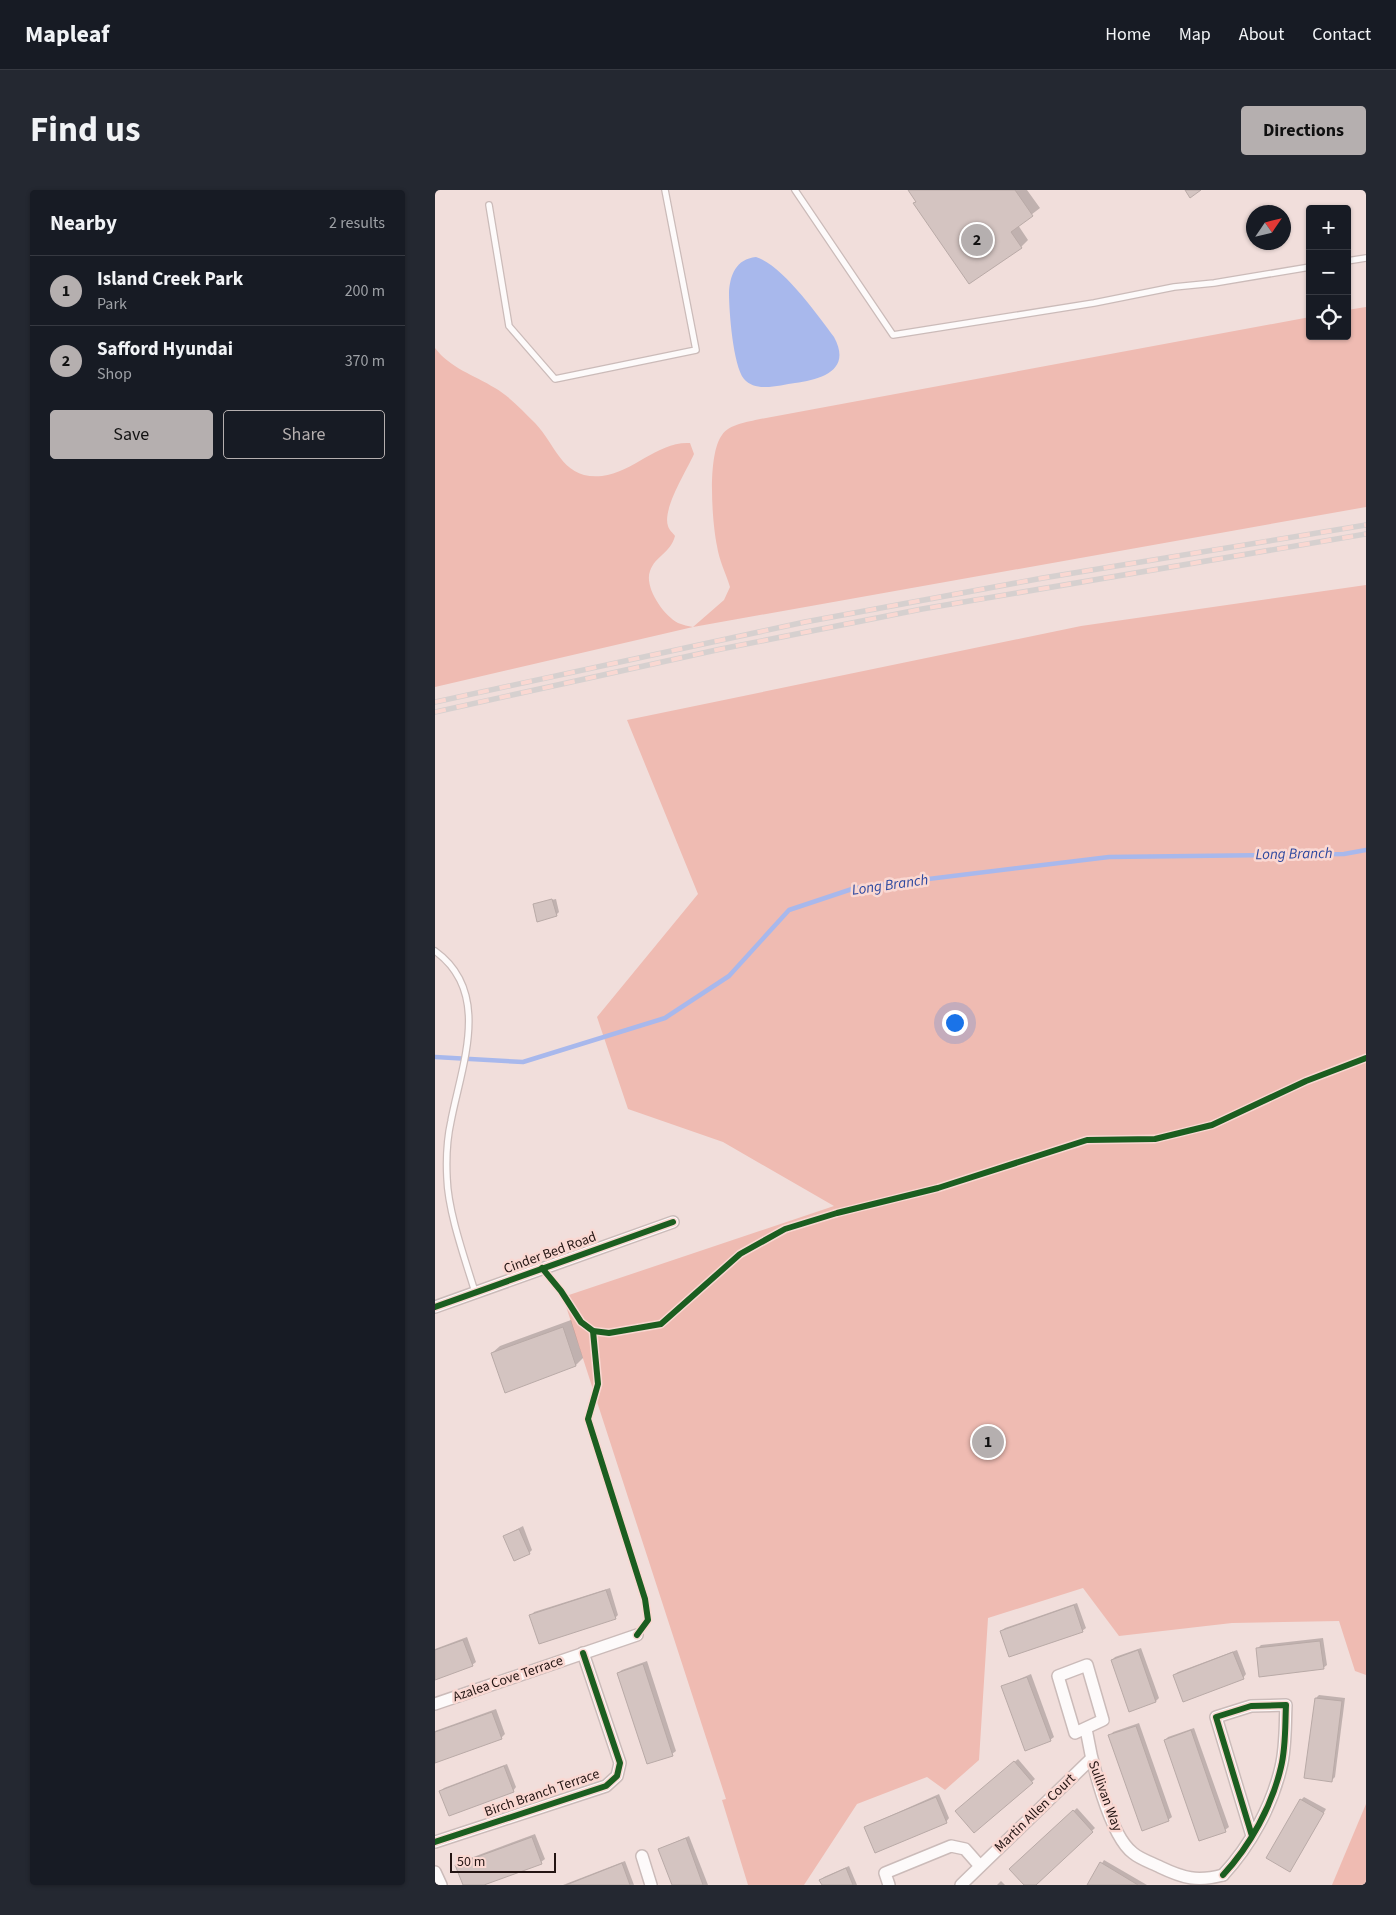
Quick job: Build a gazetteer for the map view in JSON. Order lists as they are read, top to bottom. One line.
{"streets":{"street":["Cinder Bed Road","Azalea Cove Terrace","Birch Branch Terrace","Sullivan Way","Martin Allen Court"]},"crossings":[["Azalea Cove Terrace","Birch Branch Terrace"],["Sullivan Way","Martin Allen Court"]],"water":["Long Branch"],"scale_bar":"50 m","north":"top right","page":{"header":"Mapleaf","nav":["Home","Map","About","Contact"],"title":"Find us","buttons":["Directions",["Save","Share"]],"heading":["Nearby","2 results"],"map_buttons":["+","−"],"pins":["2","1"],"list":[{"mark":"1","name":"Island Creek Park","note":"Park","value":"200 m"},{"mark":"2","name":"Safford Hyundai","note":"Shop","value":"370 m"}],"scale":"50 m"}}
